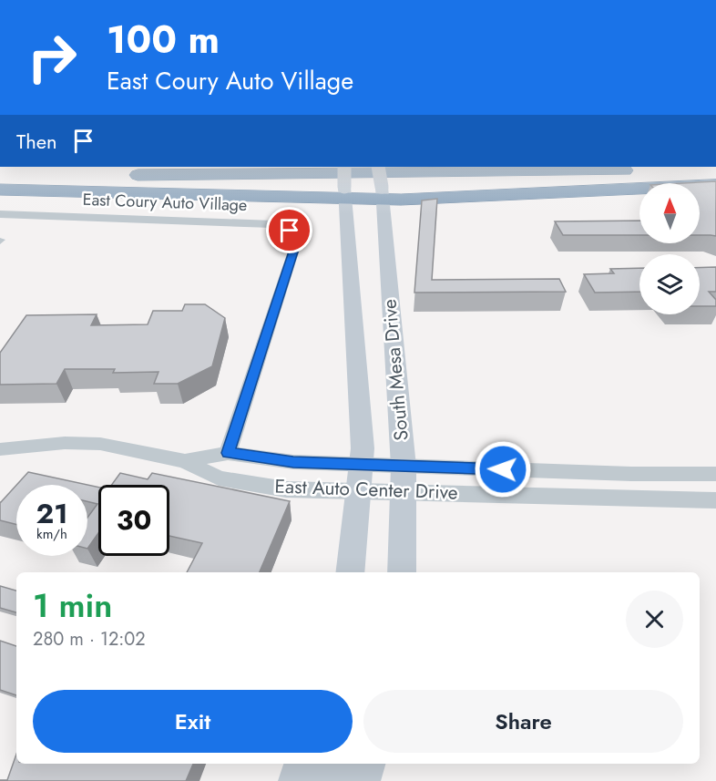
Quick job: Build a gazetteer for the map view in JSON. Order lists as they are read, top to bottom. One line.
{"streets":{"main road":["South Mesa Drive"],"street":["East Coury Auto Village","East Auto Center Drive"]},"crossings":[["East Coury Auto Village","East Auto Center Drive"],["South Mesa Drive","East Auto Center Drive"]],"north":"top","page":{"turn":["100 m","East Coury Auto Village"],"then":"Then","speed":"21 km/h","limit":"30","heading":["1 min","280 m · 12:02"],"buttons":["Exit","Share"]}}
